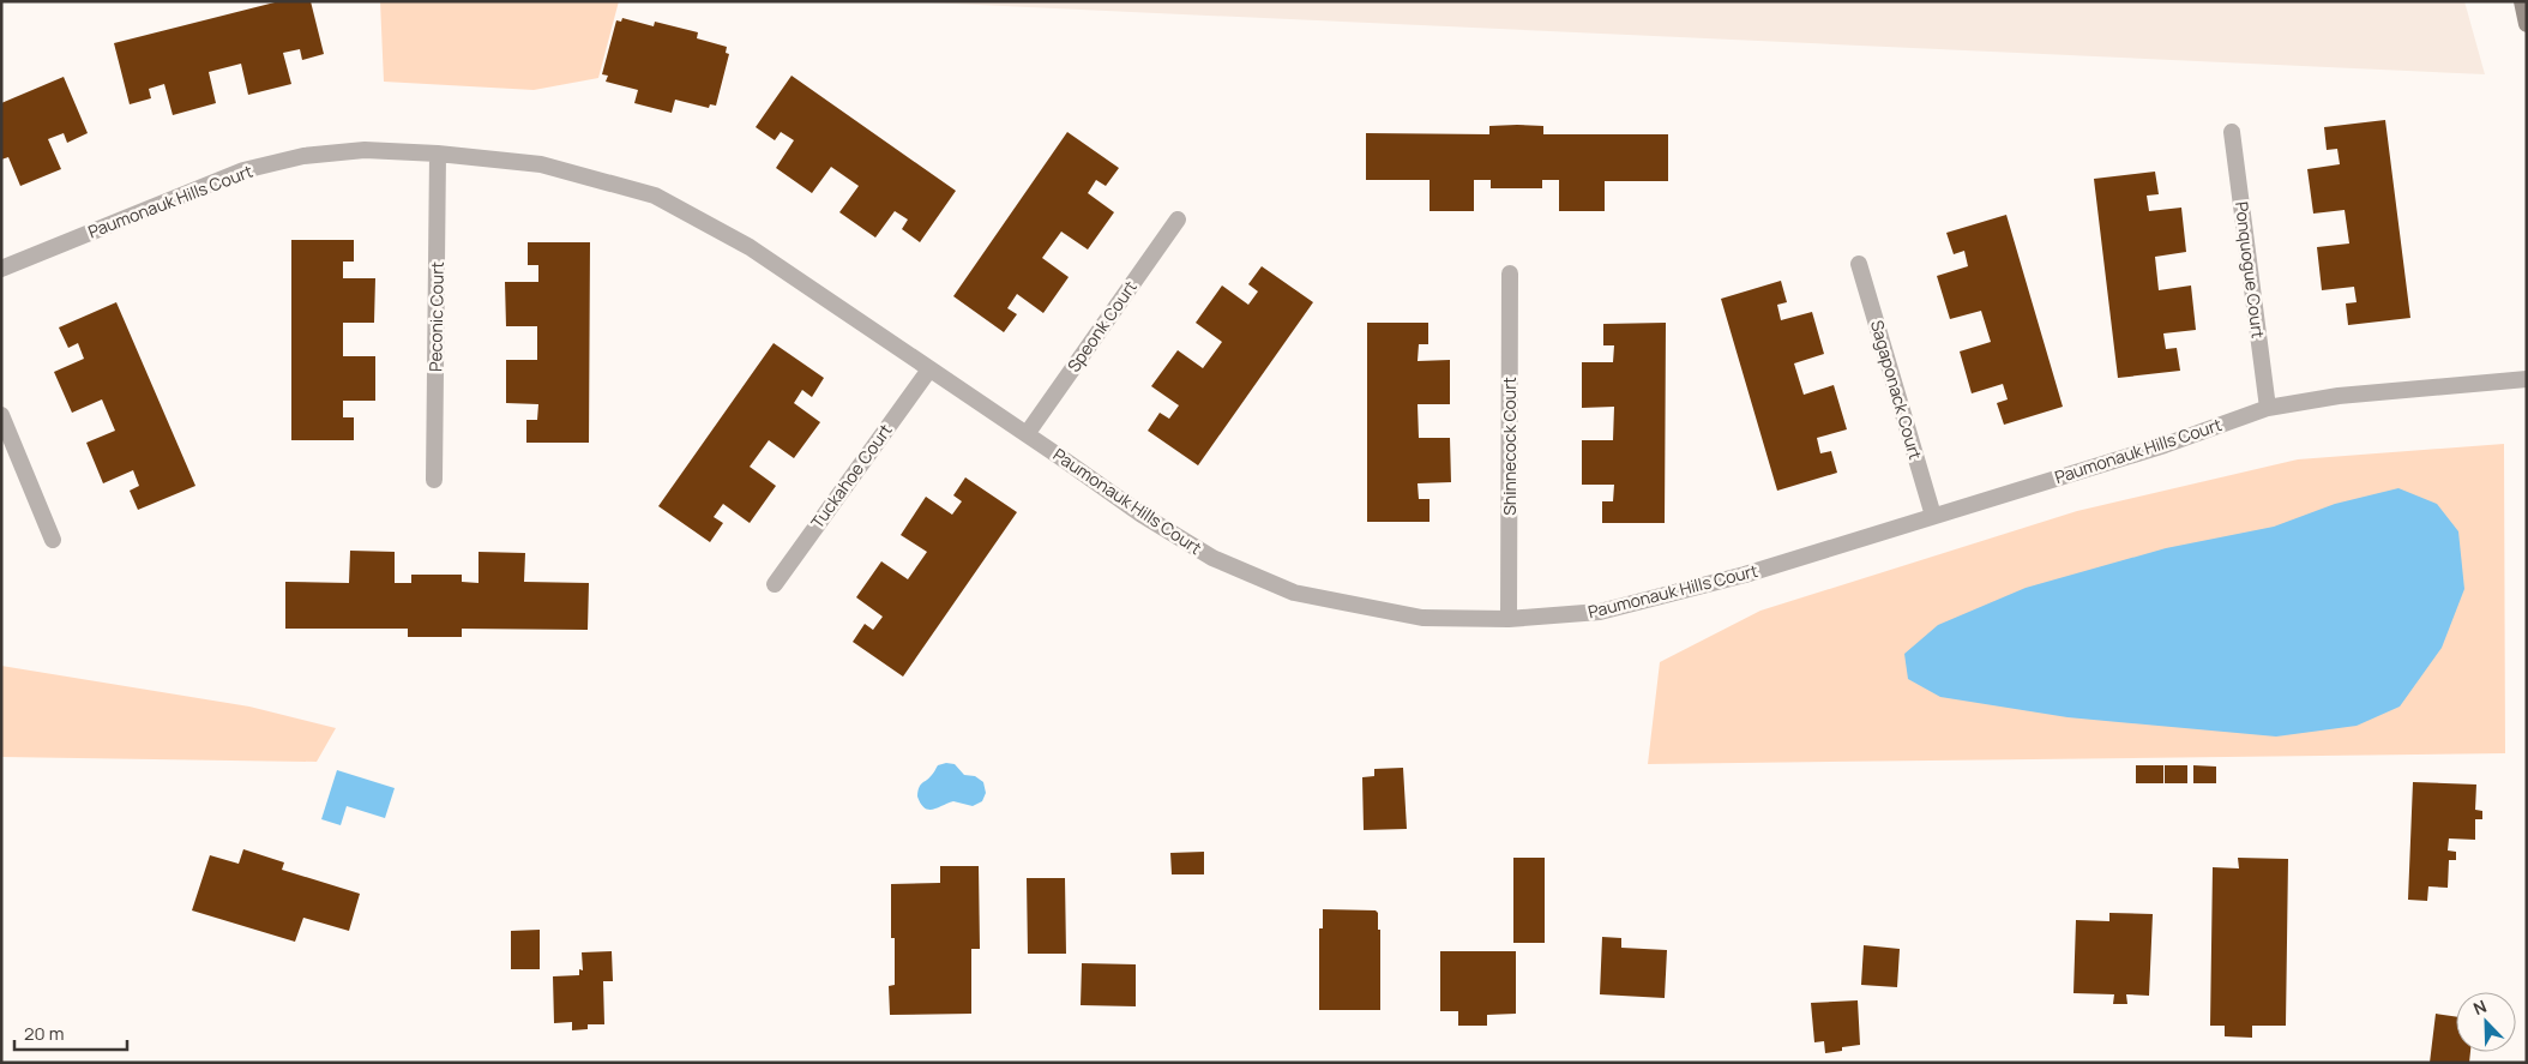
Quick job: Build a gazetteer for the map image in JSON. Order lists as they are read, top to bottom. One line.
{"streets":{"street":["Paumonauk Hills Court","Ponquogue Court","Peconic Court","Speonk Court","Sagaponack Court","Shinnecock Court","Tuckahoe Court"]},"crossings":[["Paumonauk Hills Court","Ponquogue Court"],["Paumonauk Hills Court","Peconic Court"],["Paumonauk Hills Court","Speonk Court"],["Paumonauk Hills Court","Sagaponack Court"],["Paumonauk Hills Court","Shinnecock Court"],["Paumonauk Hills Court","Tuckahoe Court"]],"scale_bar":"20 m","north":"top left"}
